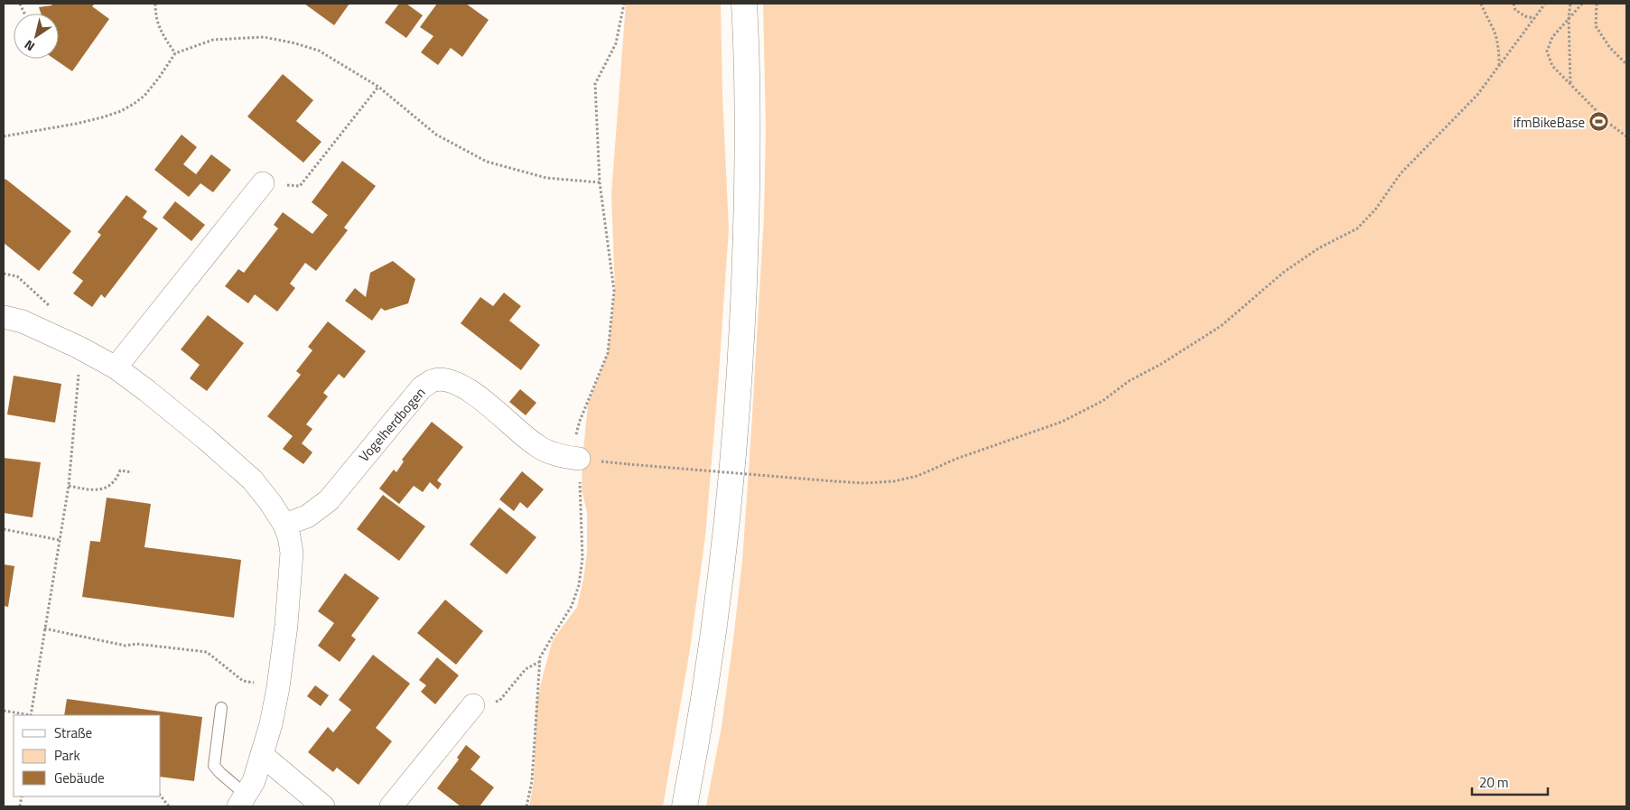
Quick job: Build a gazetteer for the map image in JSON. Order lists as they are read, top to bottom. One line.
{"streets":{"street":["Vogelherdbogen"]},"places":{"sports":["ifmBikeBase"]},"legend":["Straße","Park","Gebäude"],"scale_bar":"20 m","north":"bottom left"}
